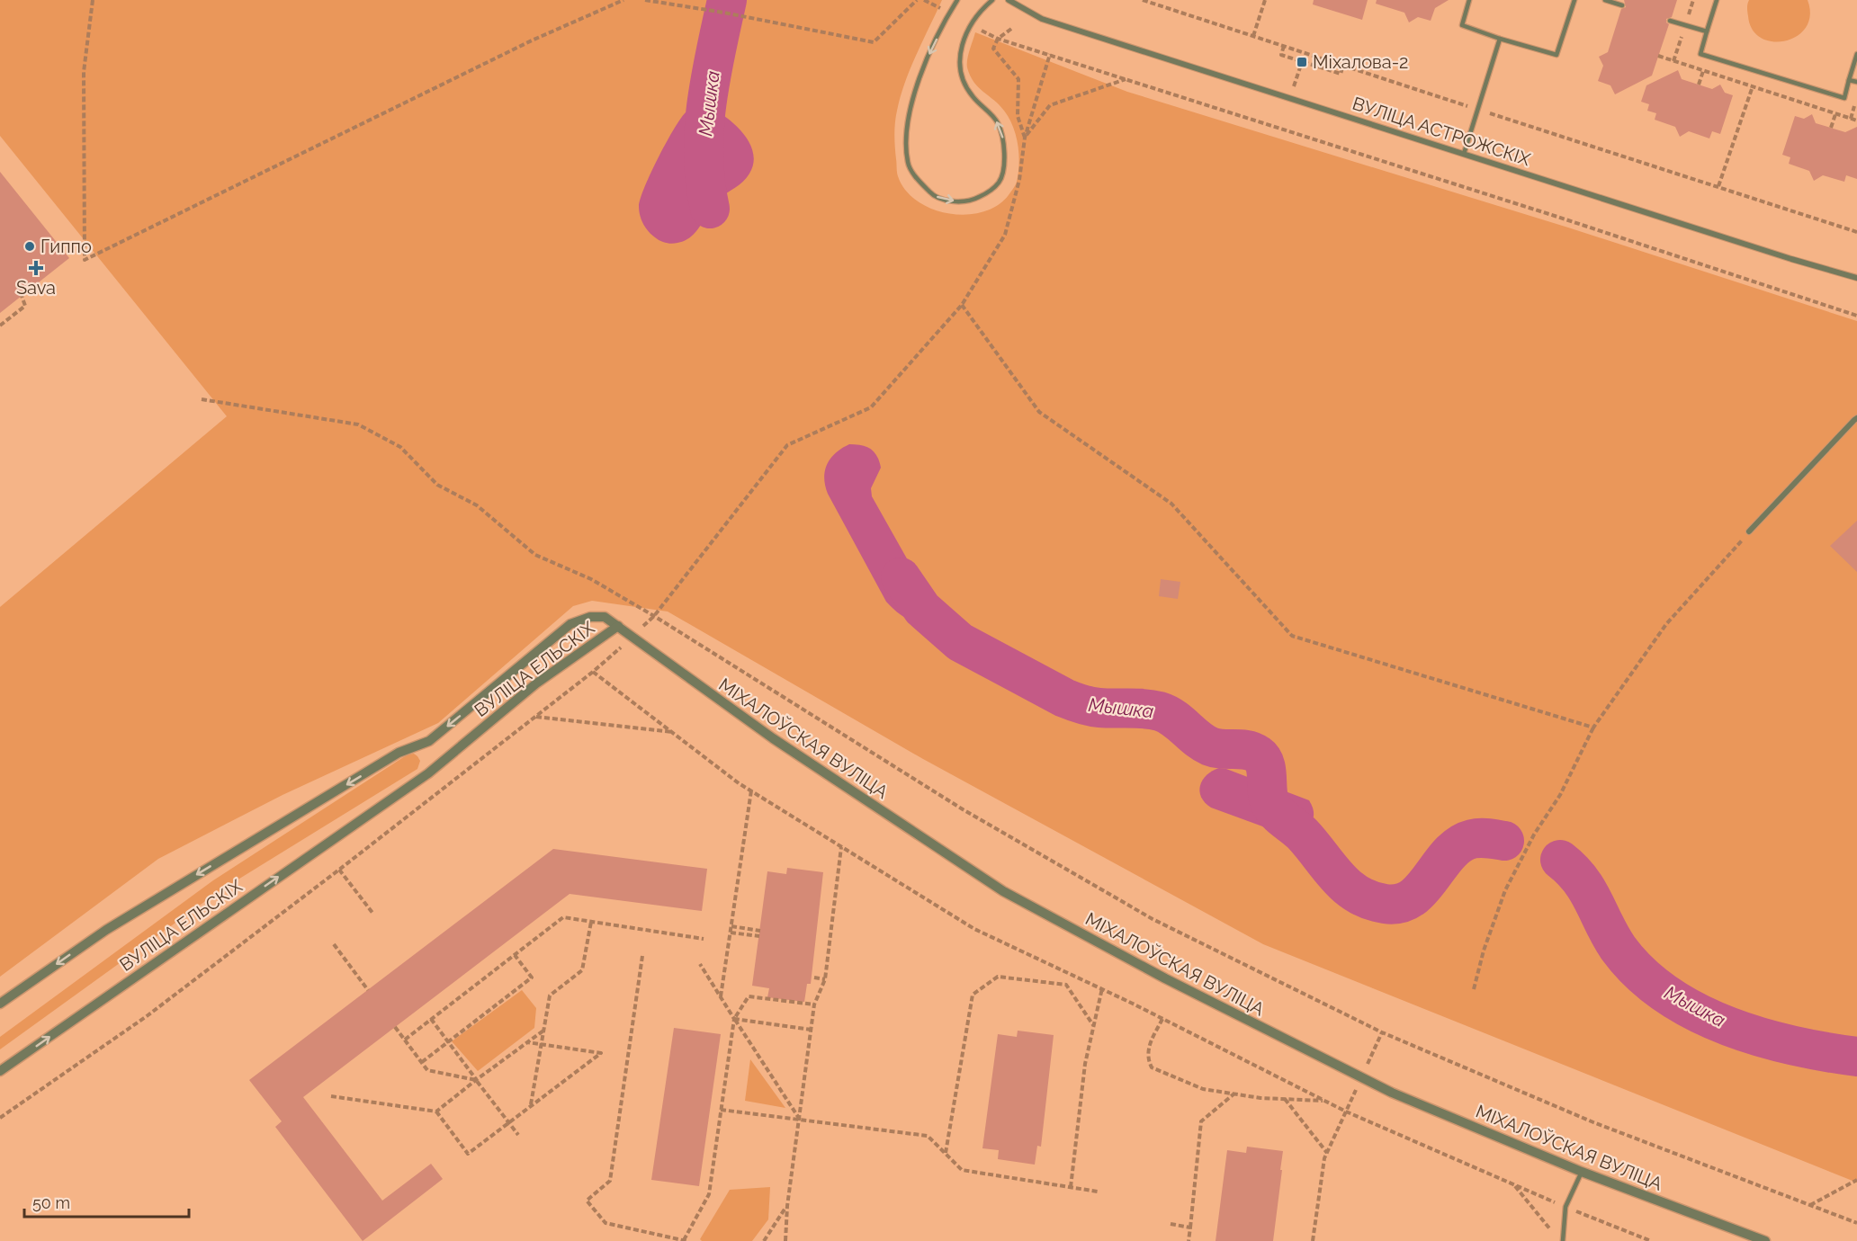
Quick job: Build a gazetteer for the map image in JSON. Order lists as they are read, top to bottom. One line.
{"streets":{"street":["ВУЛІЦА АСТРОЖСКІХ","ВУЛІЦА ЕЛЬСКІХ","МІХАЛОЎСКАЯ ВУЛІЦА"]},"crossings":[["ВУЛІЦА ЕЛЬСКІХ","МІХАЛОЎСКАЯ ВУЛІЦА"]],"water":["Мышка"],"places":{"transit":["Міхалова-2"],"other":["Гиппо"],"health":["Sava"]},"scale_bar":"50 m"}
